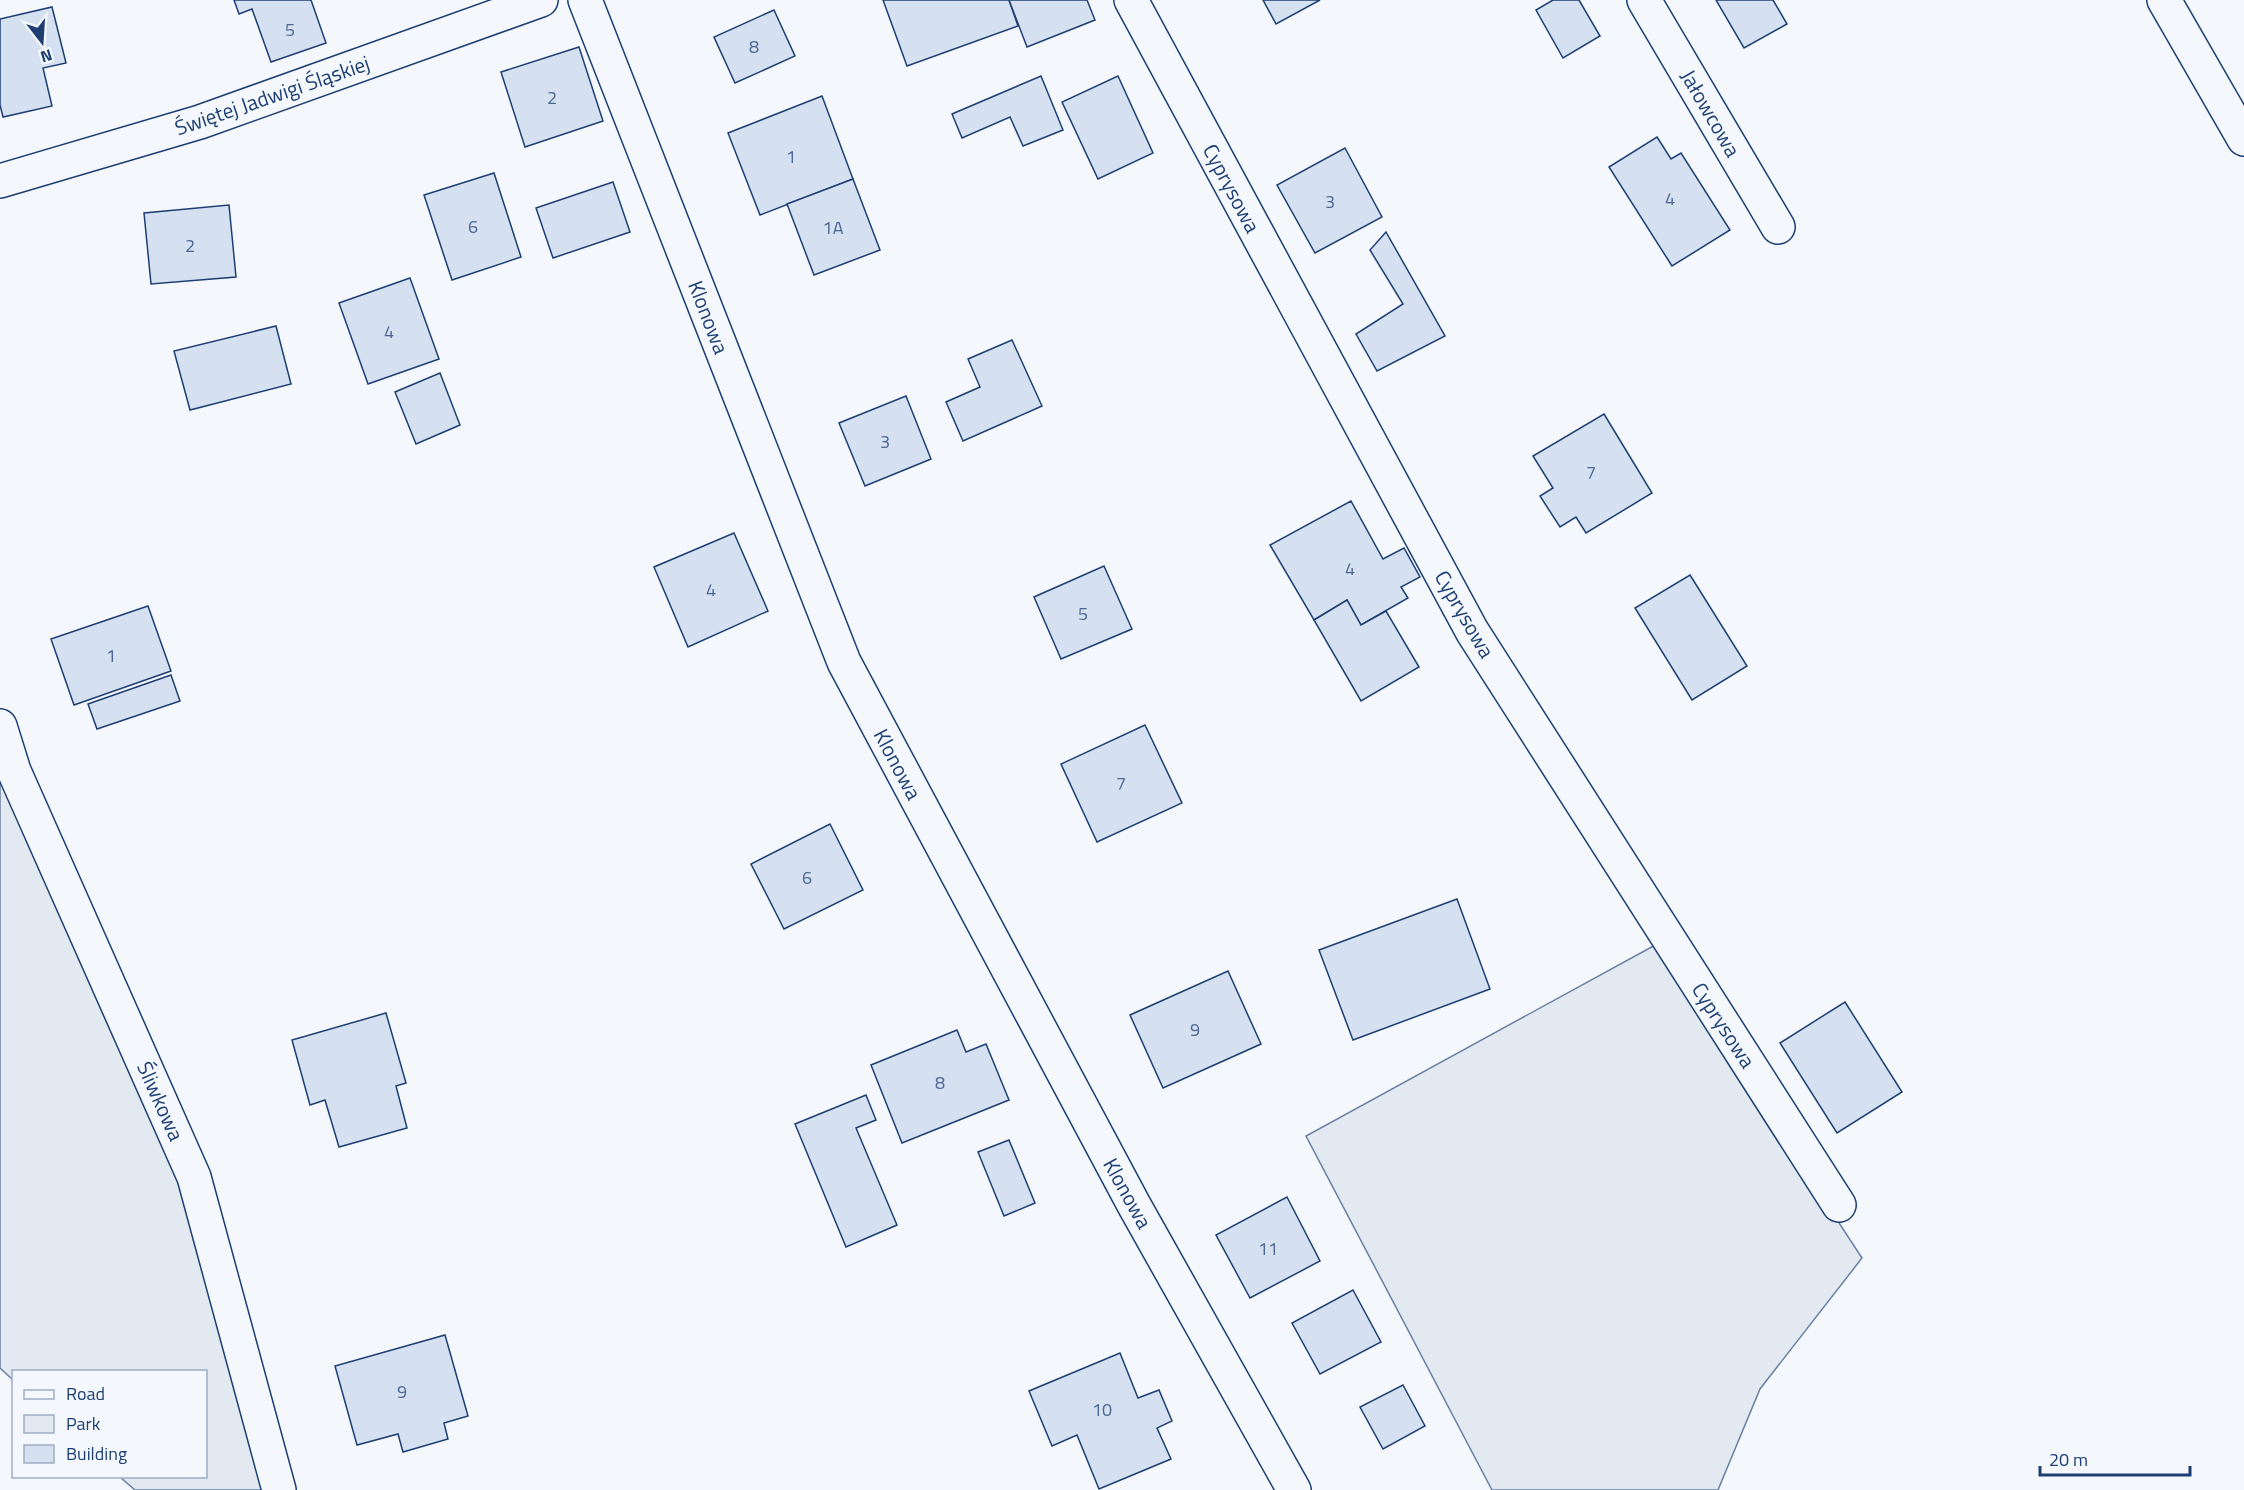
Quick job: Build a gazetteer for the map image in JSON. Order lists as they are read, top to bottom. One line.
{"streets":{"street":["Świętej Jadwigi Śląskiej","Jałowcowa","Cyprysowa","Klonowa","Śliwkowa"]},"house_numbers":["5","8","2","1","4","3","6","1A","2","4","3","7","4","4","5","1","7","6","9","8","11","9","10"],"legend":["Road","Park","Building"],"scale_bar":"20 m","north":"bottom"}
